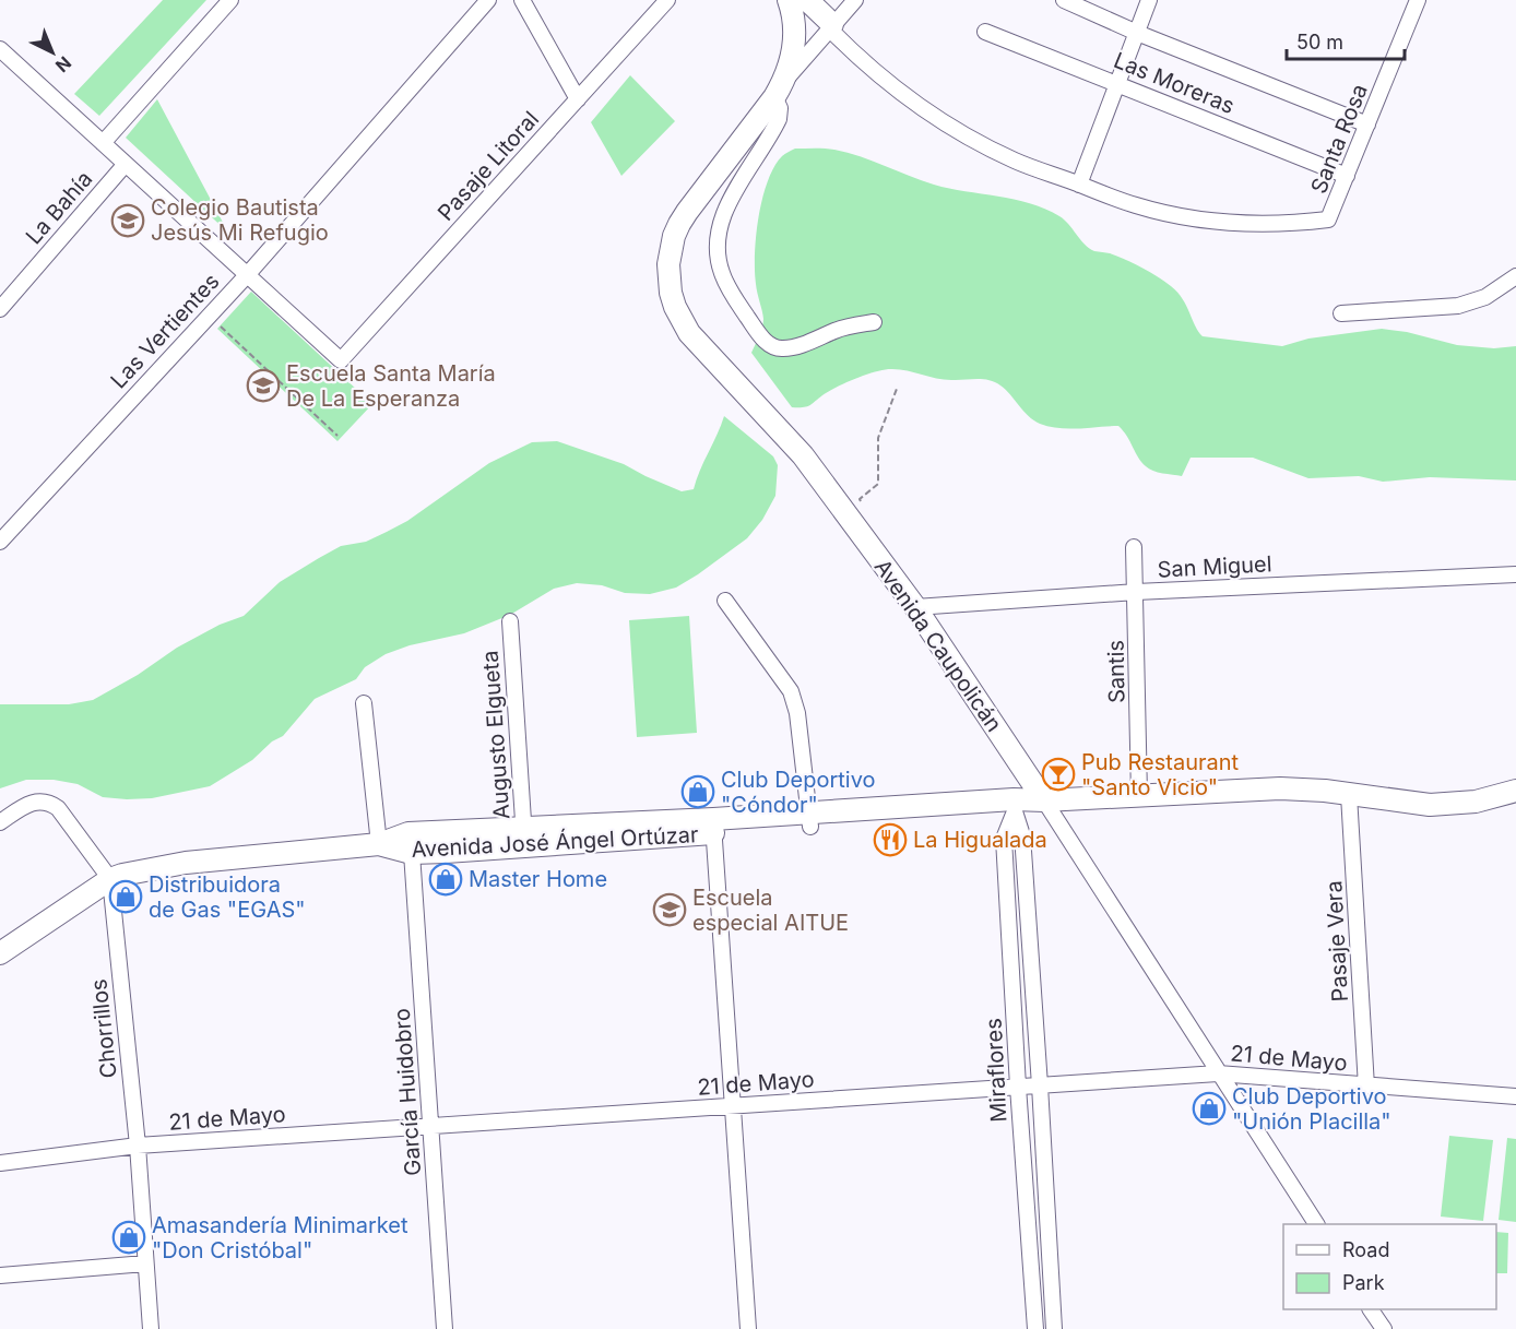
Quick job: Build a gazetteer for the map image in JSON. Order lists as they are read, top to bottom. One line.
{"streets":{"main road":["Avenida Caupolicán","Avenida José Ángel Ortúzar"],"street":["Las Moreras","Santa Rosa","Pasaje Litoral","La Bahía","Las Vertientes","San Miguel","Santis","Augusto Elgueta","Pasaje Vera","Chorrillos","21 de Mayo","Miraflores","García Huidobro"]},"crossings":[["Las Moreras","Santa Rosa"],["Pasaje Litoral","Las Vertientes"],["San Miguel","Avenida Caupolicán"],["San Miguel","Santis"],["Avenida Caupolicán","Avenida José Ángel Ortúzar"],["Avenida Caupolicán","21 de Mayo"],["Santis","Avenida José Ángel Ortúzar"],["Augusto Elgueta","Avenida José Ángel Ortúzar"],["Avenida José Ángel Ortúzar","Pasaje Vera"],["Avenida José Ángel Ortúzar","Chorrillos"],["Avenida José Ángel Ortúzar","Miraflores"],["Avenida José Ángel Ortúzar","García Huidobro"],["Pasaje Vera","21 de Mayo"],["Chorrillos","21 de Mayo"],["21 de Mayo","Miraflores"],["21 de Mayo","García Huidobro"]],"places":{"school or university":["Colegio Bautista Jesús Mi Refugio","Escuela Santa María De La Esperanza","Escuela especial AITUE"],"bar":["Pub Restaurant \"Santo Vicio\""],"shop":["Club Deportivo \"Cóndor\"","Master Home","Distribuidora de Gas \"EGAS\"","Club Deportivo \"Unión Placilla\"","Amasandería Minimarket \"Don Cristóbal\""],"restaurant":["La Higualada"]},"legend":["Road","Park"],"scale_bar":"50 m","north":"bottom right"}
